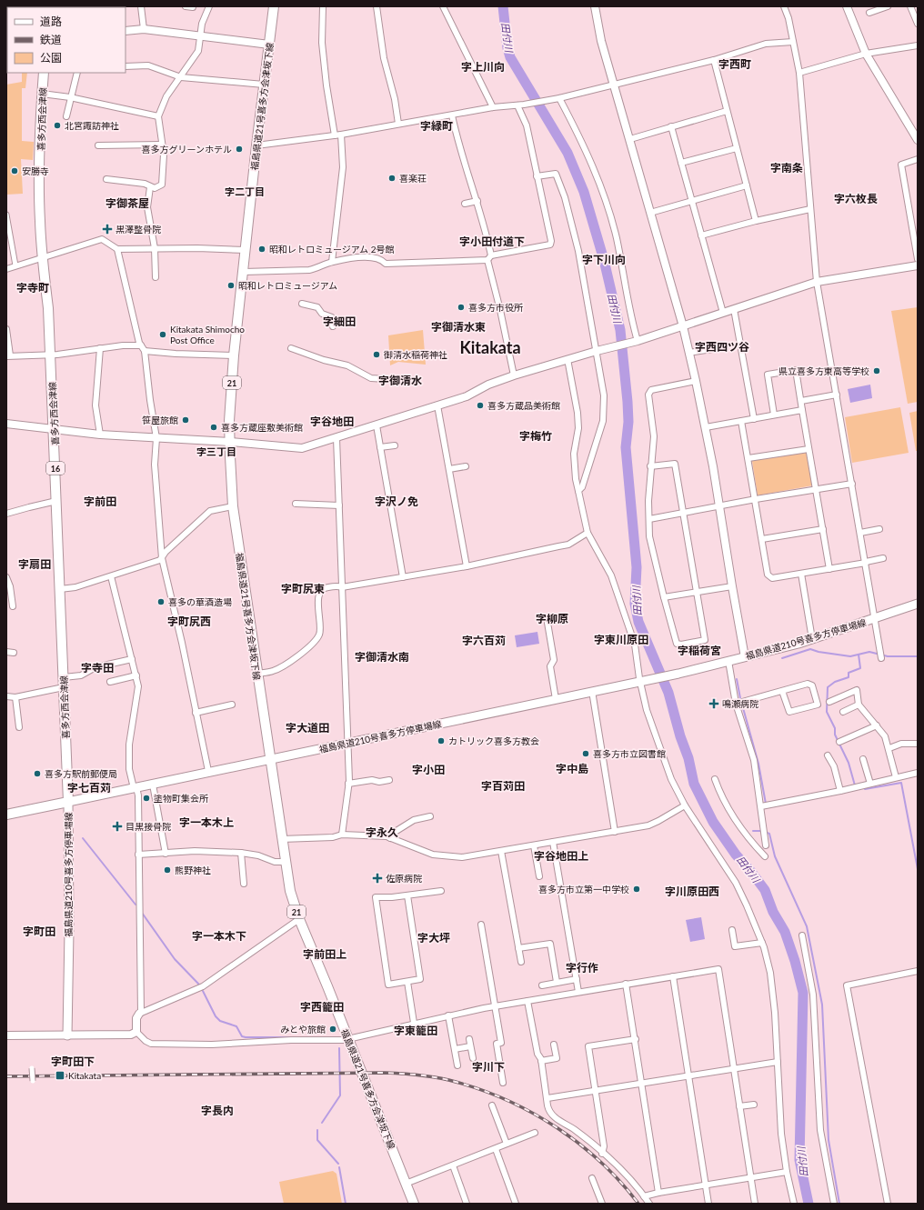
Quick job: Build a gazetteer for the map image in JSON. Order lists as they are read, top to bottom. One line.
{"streets":{"main road":["福島県道21号喜多方会津坂下線","喜多方西会津線","21","16","福島県道210号喜多方停車場線"]},"crossings":[["福島県道21号喜多方会津坂下線","福島県道210号喜多方停車場線"],["喜多方西会津線","福島県道210号喜多方停車場線"]],"districts":["字西町","字上川向","字緑町","字南条","字二丁目","字六枚長","字御茶屋","字小田付道下","字下川向","字寺町","字細田","字御清水東","字西四ツ谷","Kitakata","字御清水","字谷地田","字梅竹","字三丁目","字前田","字沢ノ免","字扇田","字町尻東","字柳原","字町尻西","字東川原田","字六百苅","字稲荷宮","字御清水南","字寺田","字大道田","字中島","字小田","字百苅田","字七百苅","字一本木上","字永久","字谷地田上","字川原田西","字町田","字一本木下","字大坪","字前田上","字行作","字西籠田","字東籠田","字町田下","字川下","字長内"],"water":["田付川"],"places":{"other":["北宮諏訪神社","喜多方グリーンホテル","安勝寺","喜楽荘","昭和レトロミュージアム 2号館","昭和レトロミュージアム","喜多方市役所","Kitakata Shimocho Post Office","御清水稲荷神社","県立喜多方東高等学校","喜多方蔵品美術館","笹屋旅館","喜多方蔵座敷美術館","喜多の華酒造場","カトリック喜多方教会","喜多方市立図書館","喜多方駅前郵便局","塗物町集会所","熊野神社","喜多方市立第一中学校","みとや旅館"],"health":["黒澤整骨院","鳴瀬病院","目黒接骨院","佐原病院"],"transit":["Kitakata"]},"legend":["道路","鉄道","公園"]}
